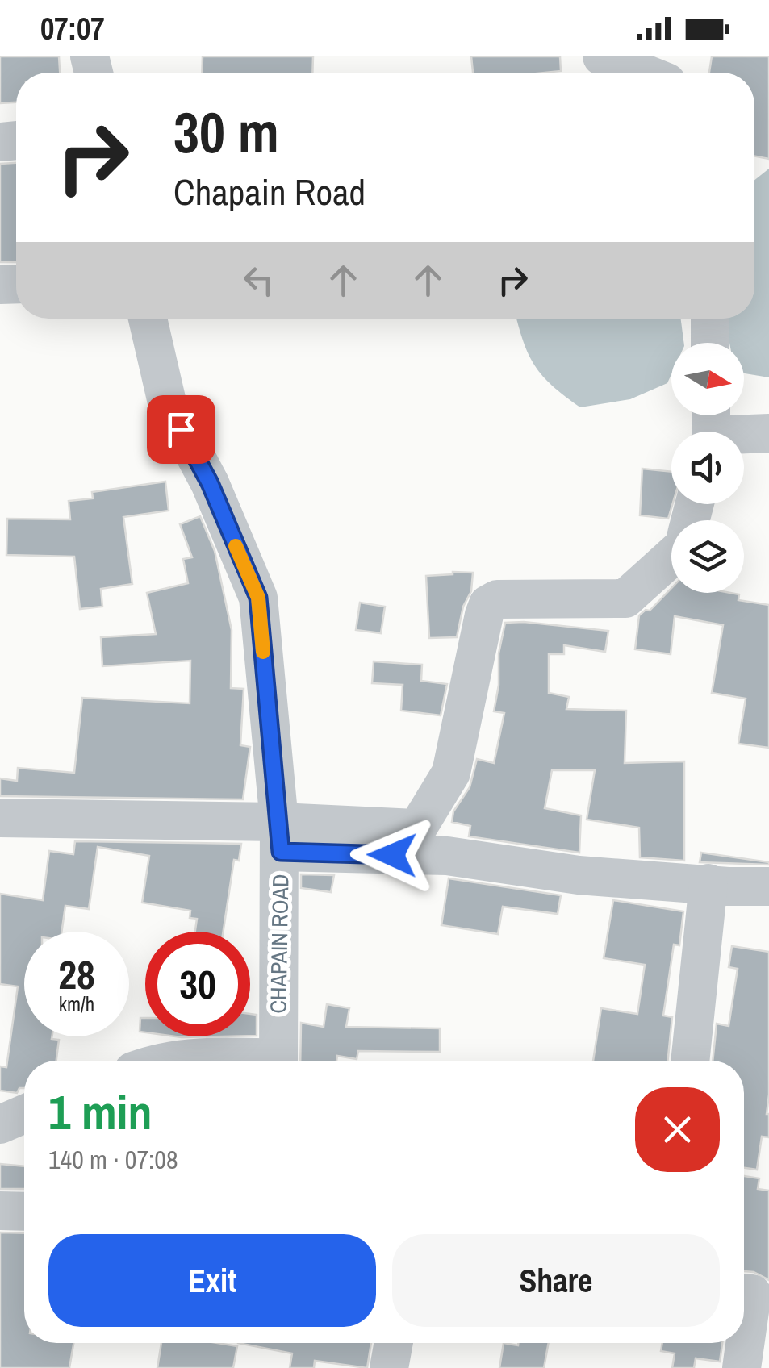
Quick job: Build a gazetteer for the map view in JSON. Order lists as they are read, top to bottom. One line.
{"streets":{"street":["CHAPAIN ROAD"]},"north":"right","page":{"status":"07:07","turn":["30 m","Chapain Road"],"speed":"28 km/h","limit":"30","heading":["1 min","140 m · 07:08"],"buttons":["Exit","Share"]}}
